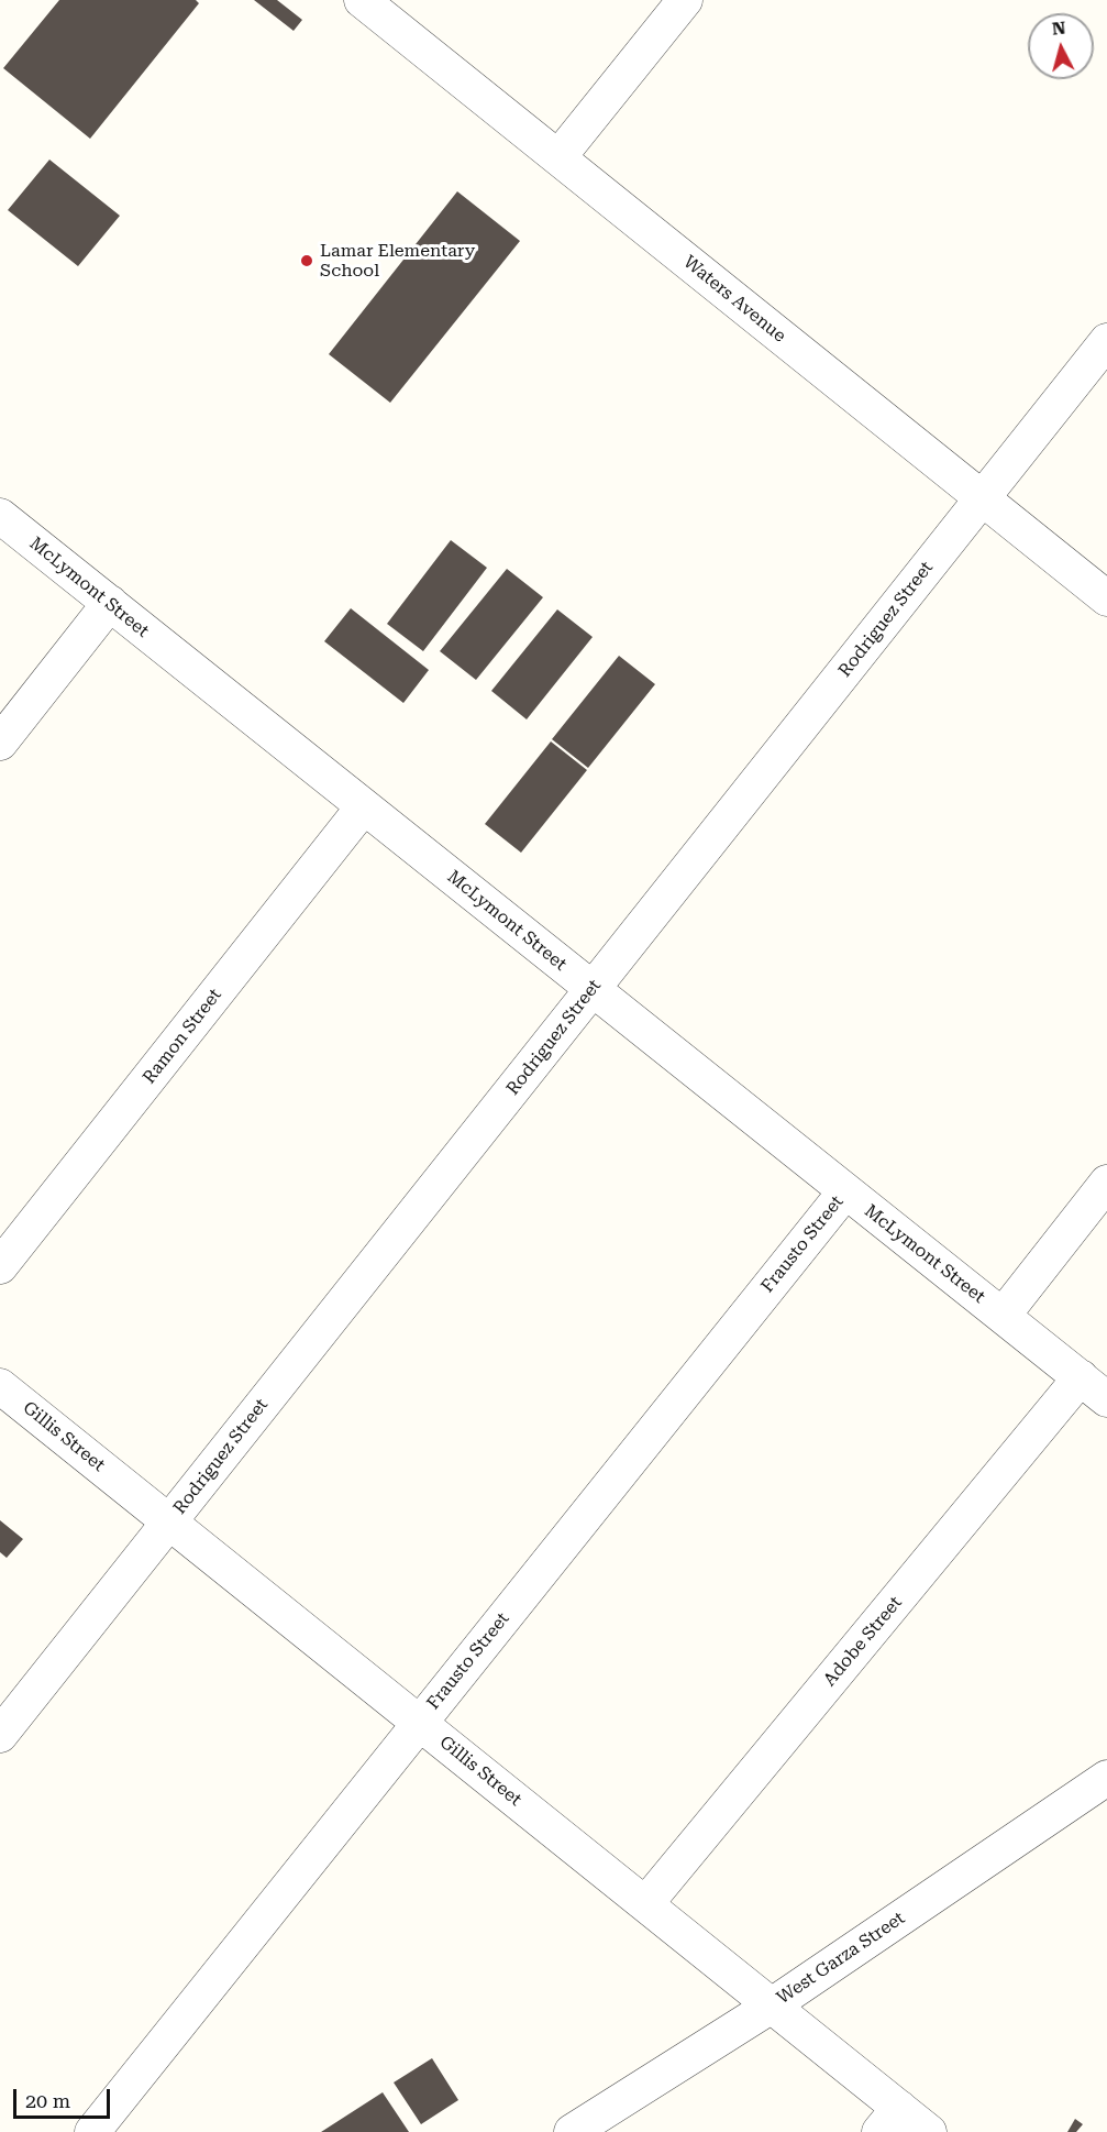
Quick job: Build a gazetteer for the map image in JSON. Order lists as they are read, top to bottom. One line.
{"streets":{"street":["Waters Avenue","McLymont Street","Rodriguez Street","Ramon Street","Frausto Street","Gillis Street","Adobe Street","West Garza Street"]},"crossings":[["Waters Avenue","Rodriguez Street"],["McLymont Street","Rodriguez Street"],["McLymont Street","Ramon Street"],["McLymont Street","Frausto Street"],["McLymont Street","Adobe Street"],["Rodriguez Street","Gillis Street"],["Frausto Street","Gillis Street"],["Gillis Street","Adobe Street"],["Gillis Street","West Garza Street"]],"places":["Lamar Elementary School"],"scale_bar":"20 m","north":"top"}
